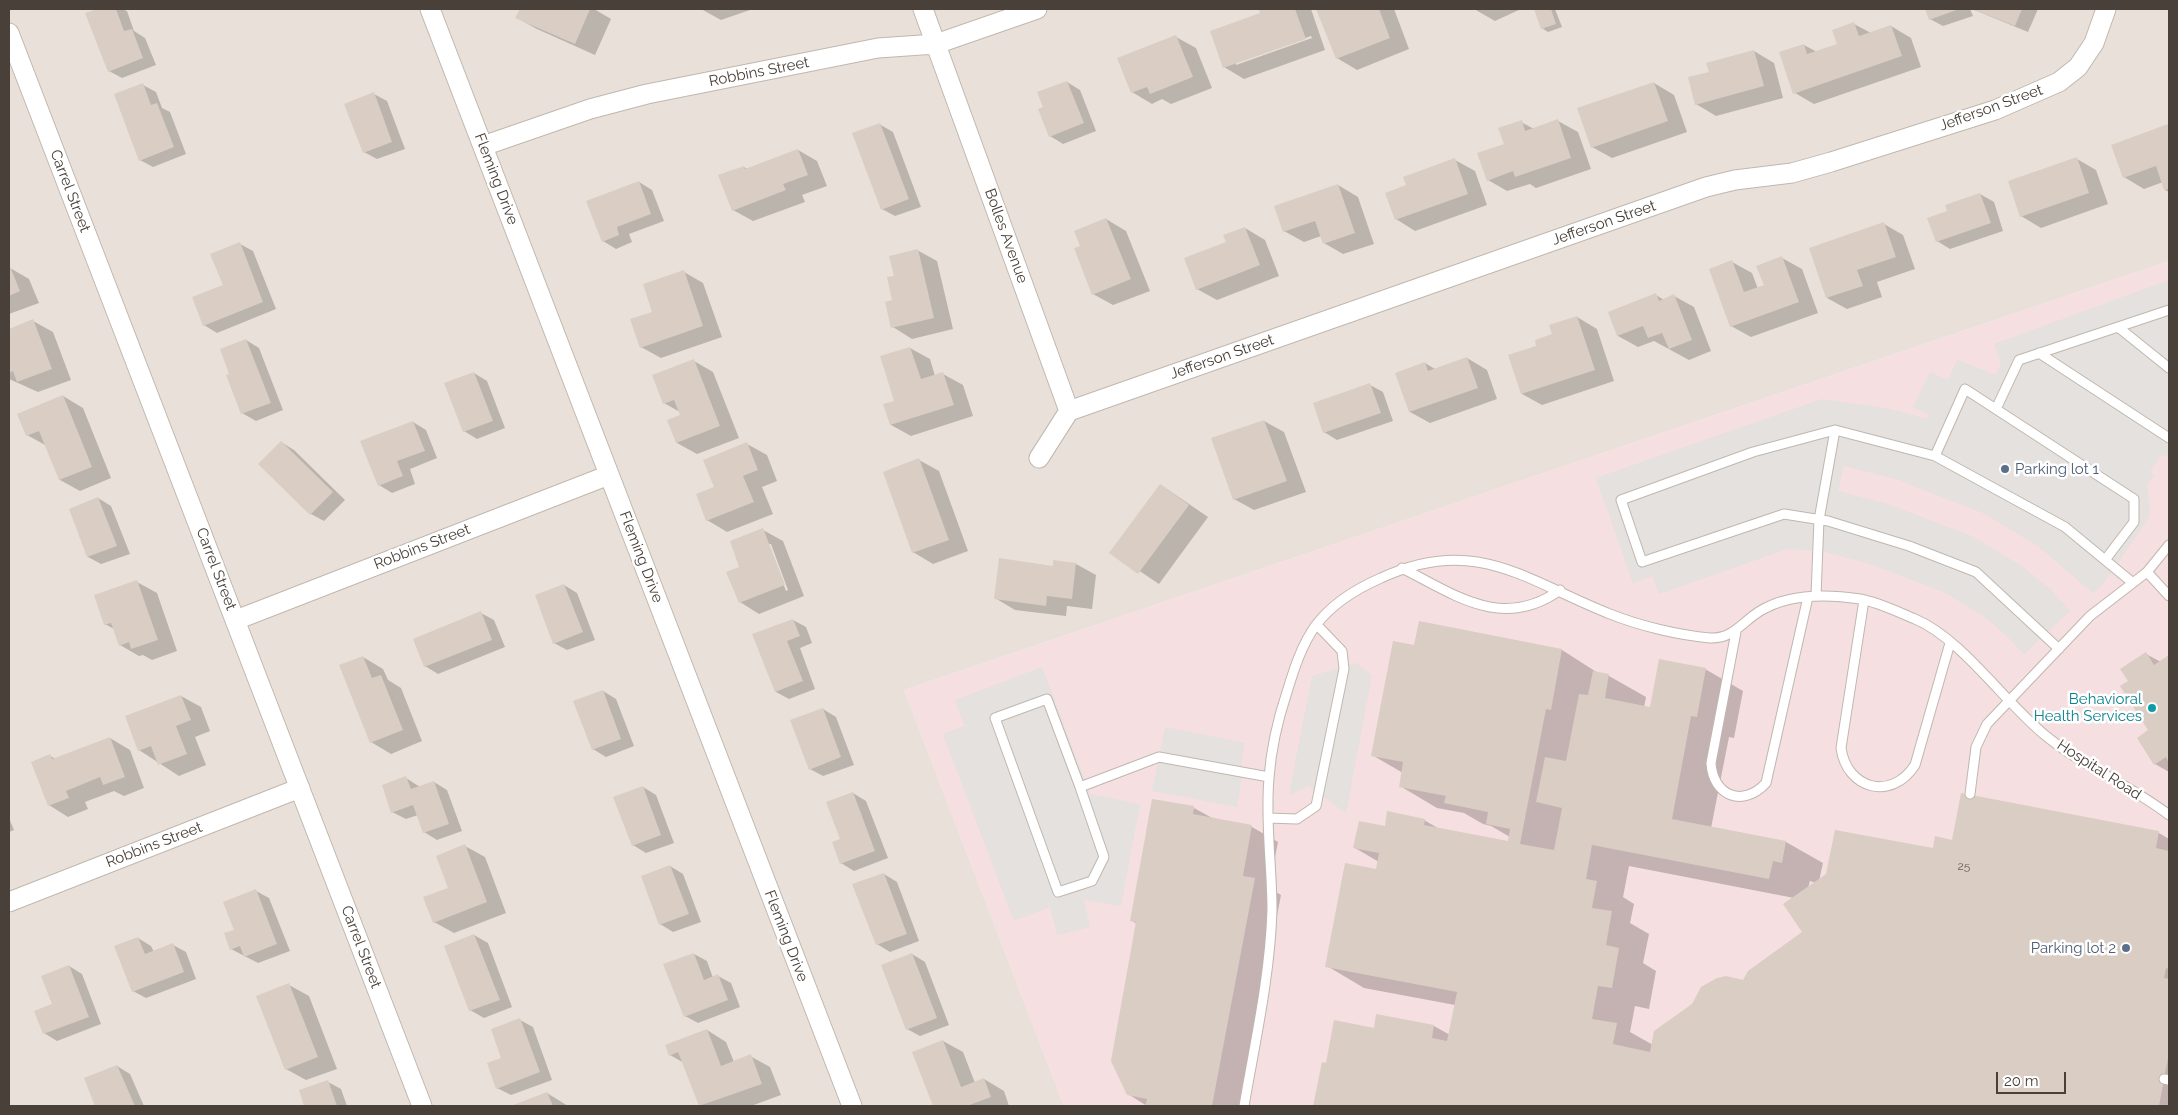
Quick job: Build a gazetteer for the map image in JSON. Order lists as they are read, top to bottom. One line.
{"streets":{"street":["Robbins Street","Jefferson Street","Fleming Drive","Carrel Street","Bolles Avenue"],"lane":["Hospital Road"]},"crossings":[["Robbins Street","Fleming Drive"],["Robbins Street","Carrel Street"],["Robbins Street","Bolles Avenue"],["Jefferson Street","Bolles Avenue"]],"places":["Parking lot 1","Behavioral Health Services","Parking lot 2"],"house_numbers":["25"],"scale_bar":"20 m"}
